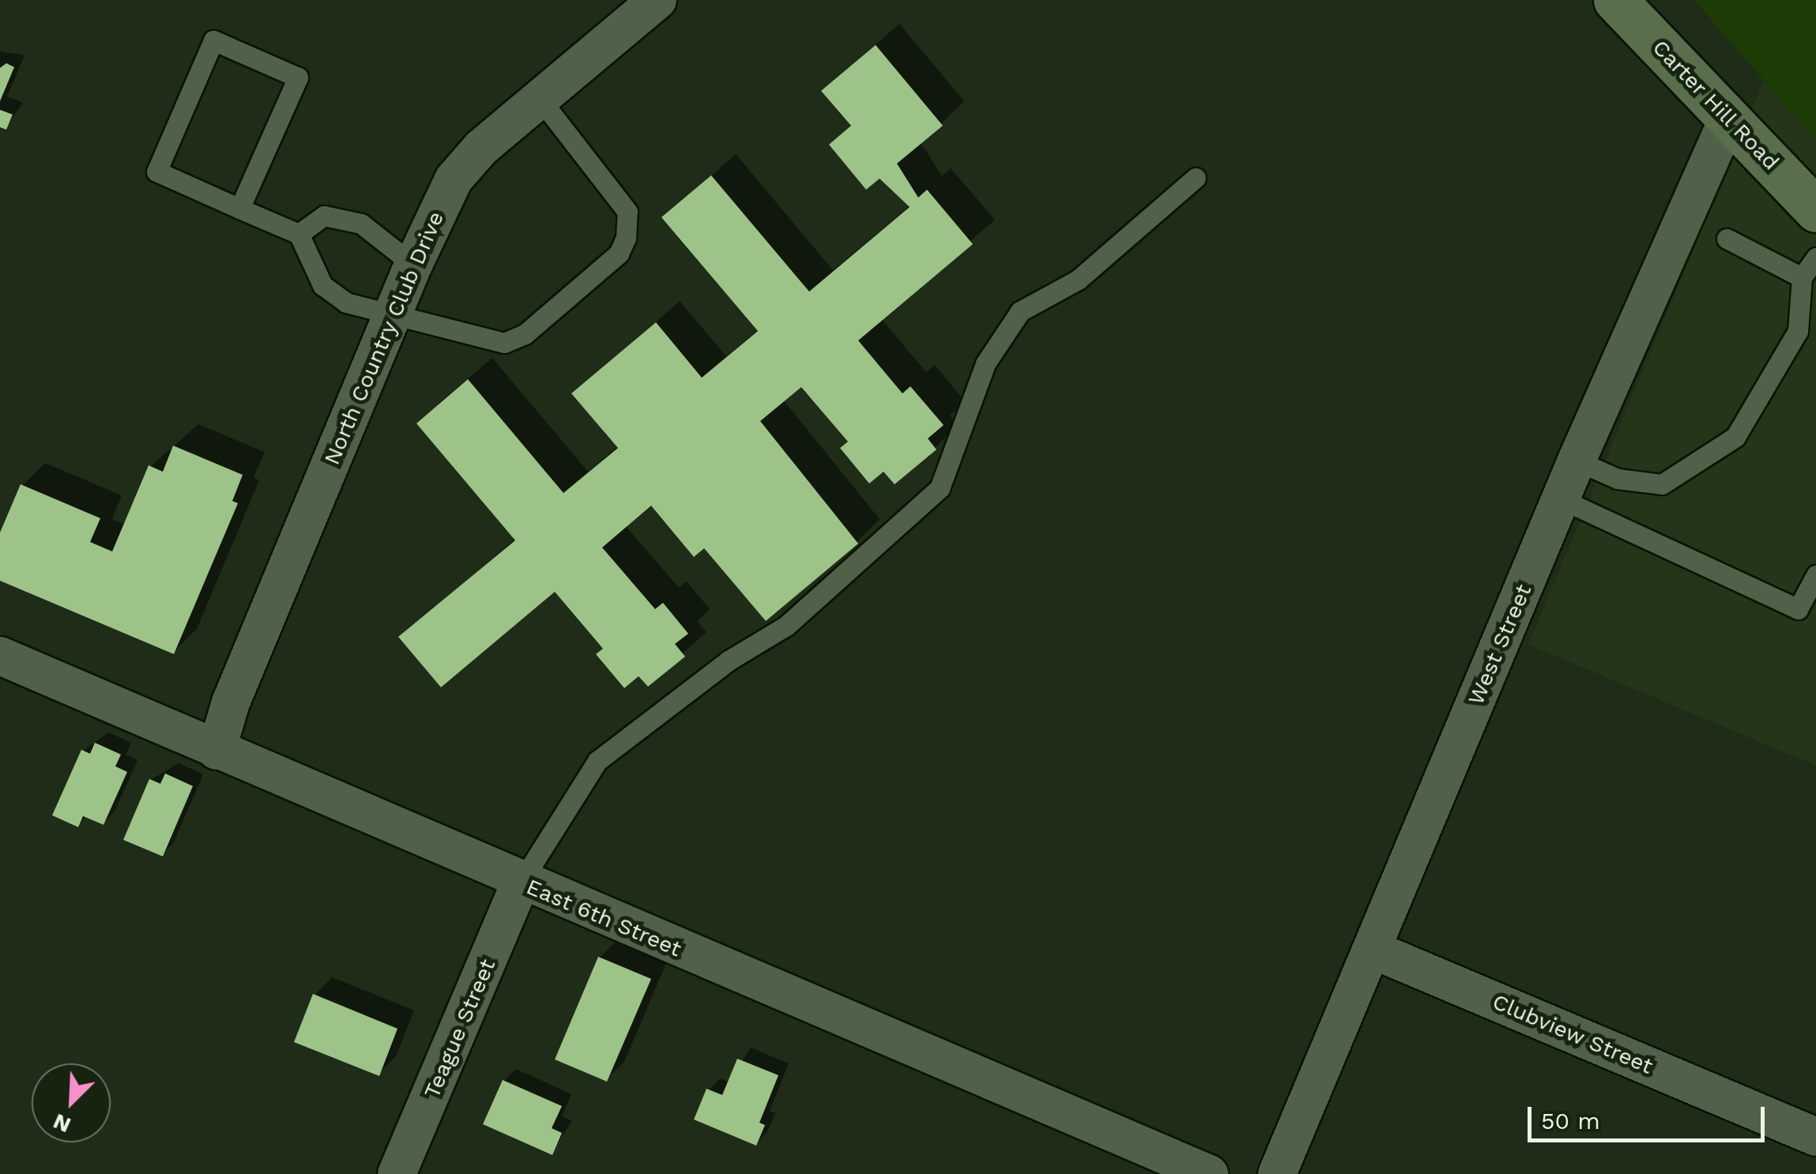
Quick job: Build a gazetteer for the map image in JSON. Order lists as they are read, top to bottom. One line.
{"streets":{"main road":["Carter Hill Road"],"street":["North Country Club Drive","West Street","East 6th Street","Teague Street","Clubview Street"]},"crossings":[["Carter Hill Road","West Street"],["North Country Club Drive","East 6th Street"],["West Street","Clubview Street"],["East 6th Street","Teague Street"]],"scale_bar":"50 m","north":"bottom left"}
